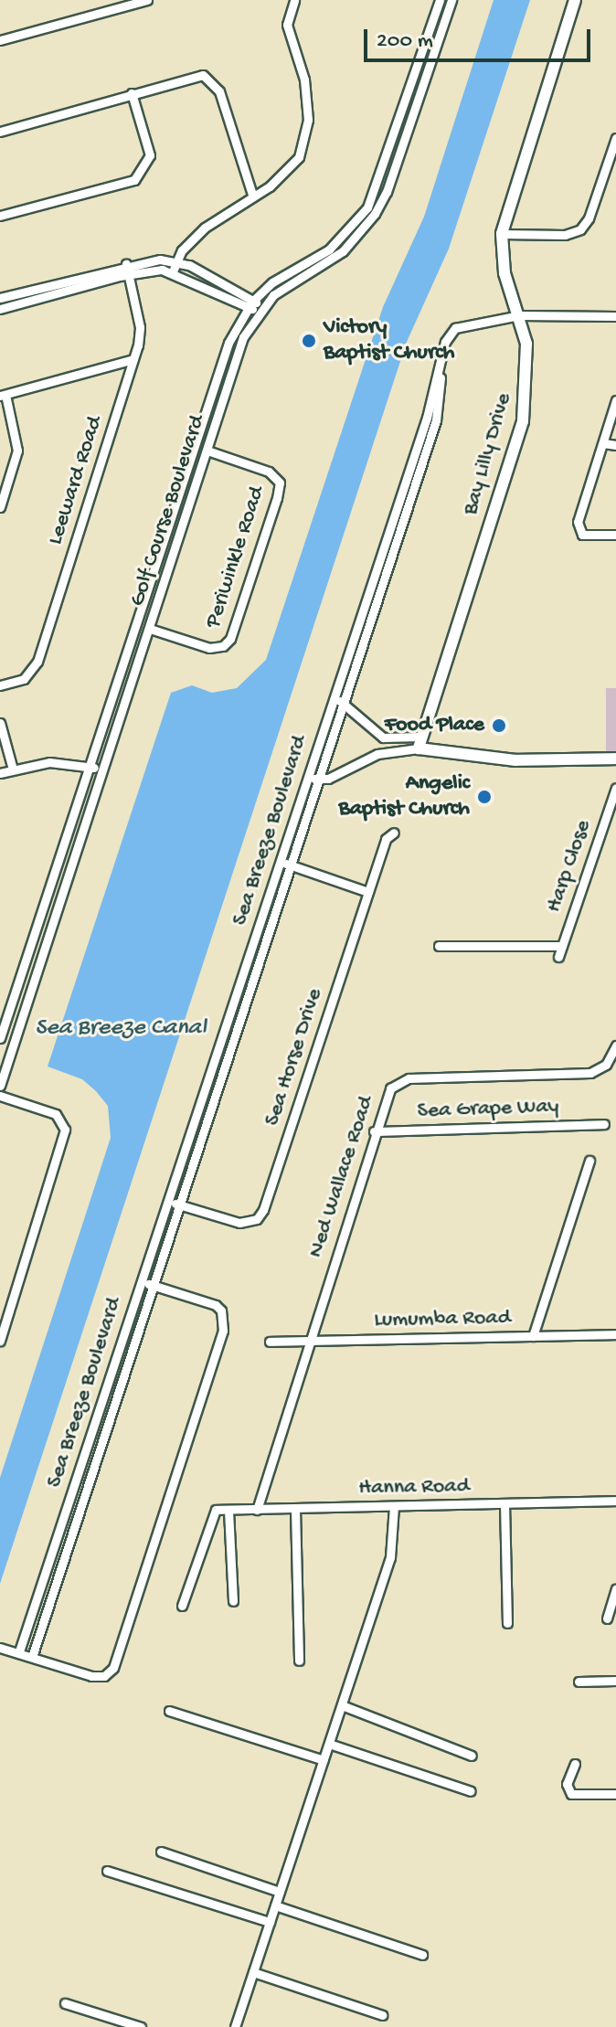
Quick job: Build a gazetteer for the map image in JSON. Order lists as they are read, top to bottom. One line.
{"streets":{"main road":["Bay Lilly Drive"],"street":["Leeward Road","Golf Course Boulevard","Periwinkle Road","Sea Breeze Boulevard","Harp Close","Sea Horse Drive","Sea Grape Way","Ned Wallace Road","Lumumba Road","Hanna Road"]},"crossings":[["Bay Lilly Drive","Sea Breeze Boulevard"],["Golf Course Boulevard","Periwinkle Road"],["Sea Breeze Boulevard","Sea Horse Drive"],["Sea Grape Way","Ned Wallace Road"],["Ned Wallace Road","Lumumba Road"],["Ned Wallace Road","Hanna Road"]],"water":["Sea Breeze Canal"],"places":["Victory Baptist Church","Food Place","Angelic Baptist Church"],"scale_bar":"200 m"}
